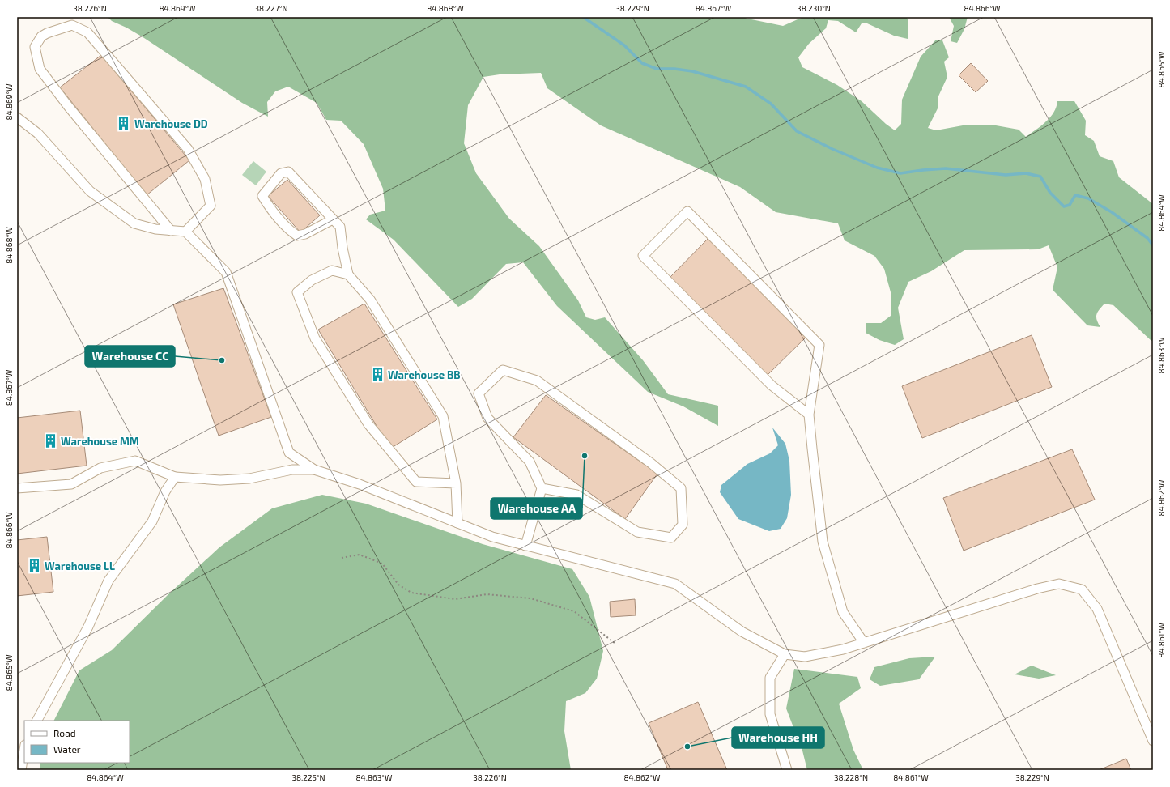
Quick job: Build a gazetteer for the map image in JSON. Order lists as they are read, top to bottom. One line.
{"places":{"building":["Warehouse DD","Warehouse BB","Warehouse MM","Warehouse LL"],"other":["Warehouse CC","Warehouse AA","Warehouse HH"]},"legend":["Road","Water"],"coordinates":["38.226°N","84.869°W","38.227°N","84.868°W","38.229°N","84.867°W","38.230°N","84.866°W","84.865°W","84.864°W","84.863°W","84.862°W","84.861°W","38.225°N","38.228°N"]}
